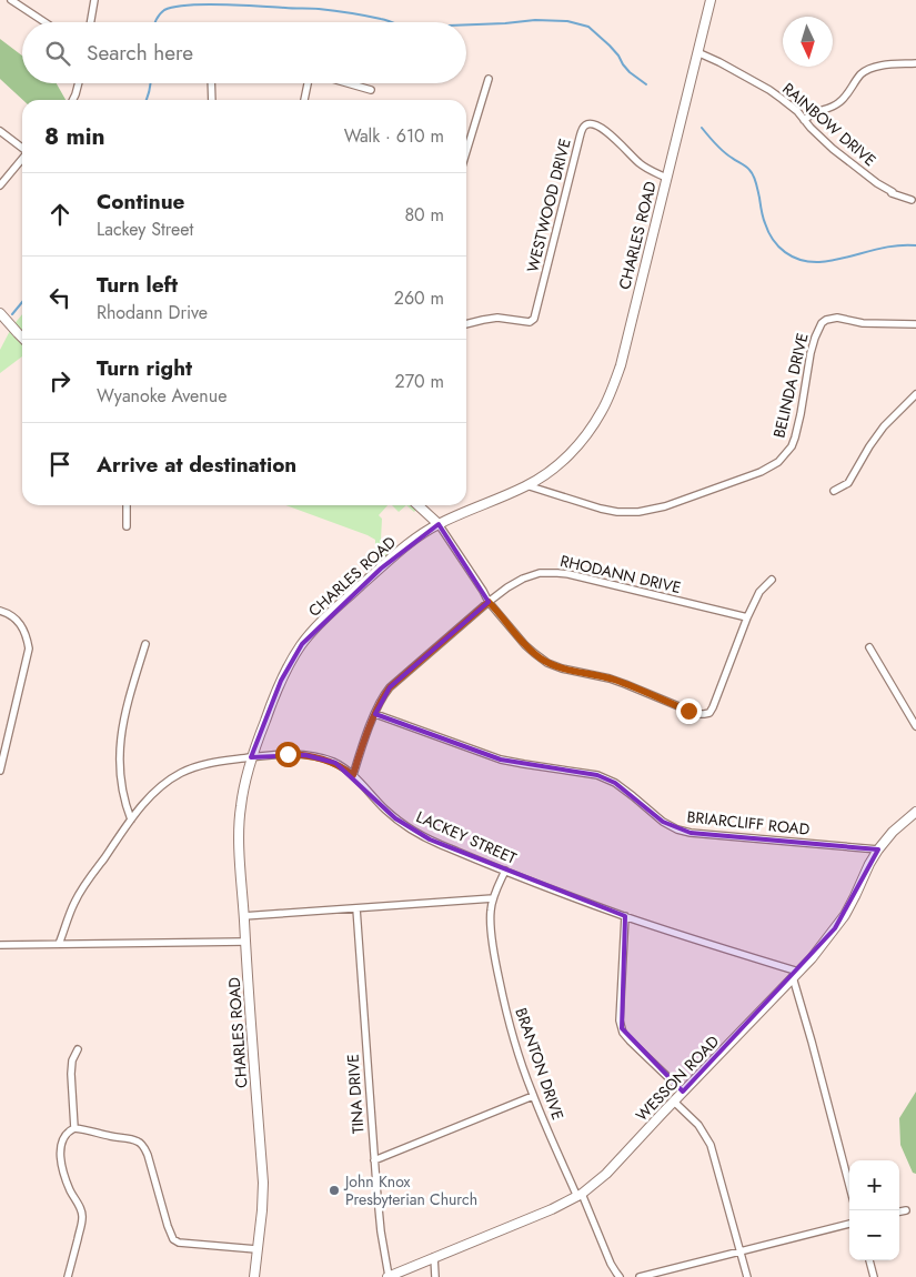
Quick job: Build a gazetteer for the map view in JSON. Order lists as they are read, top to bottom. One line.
{"streets":{"street":["RAINBOW DRIVE","WESTWOOD DRIVE","CHARLES ROAD","BELINDA DRIVE","RHODANN DRIVE","BRIARCLIFF ROAD","LACKEY STREET","BRANTON DRIVE","WESSON ROAD","TINA DRIVE"]},"crossings":[["RAINBOW DRIVE","CHARLES ROAD"],["WESTWOOD DRIVE","CHARLES ROAD"],["CHARLES ROAD","BELINDA DRIVE"],["CHARLES ROAD","LACKEY STREET"],["RHODANN DRIVE","BRIARCLIFF ROAD"],["RHODANN DRIVE","LACKEY STREET"],["BRIARCLIFF ROAD","WESSON ROAD"],["LACKEY STREET","BRANTON DRIVE"],["LACKEY STREET","WESSON ROAD"],["BRANTON DRIVE","WESSON ROAD"],["WESSON ROAD","TINA DRIVE"]],"places":["John Knox Presbyterian Church"],"north":"bottom","page":{"search":"Search here","heading":["8 min","Walk · 610 m"],"list":[["Continue","Lackey Street","80 m"],["Turn left","Rhodann Drive","260 m"],["Turn right","Wyanoke Avenue","270 m"],"Arrive at destination"],"map_buttons":["+","−"]}}
